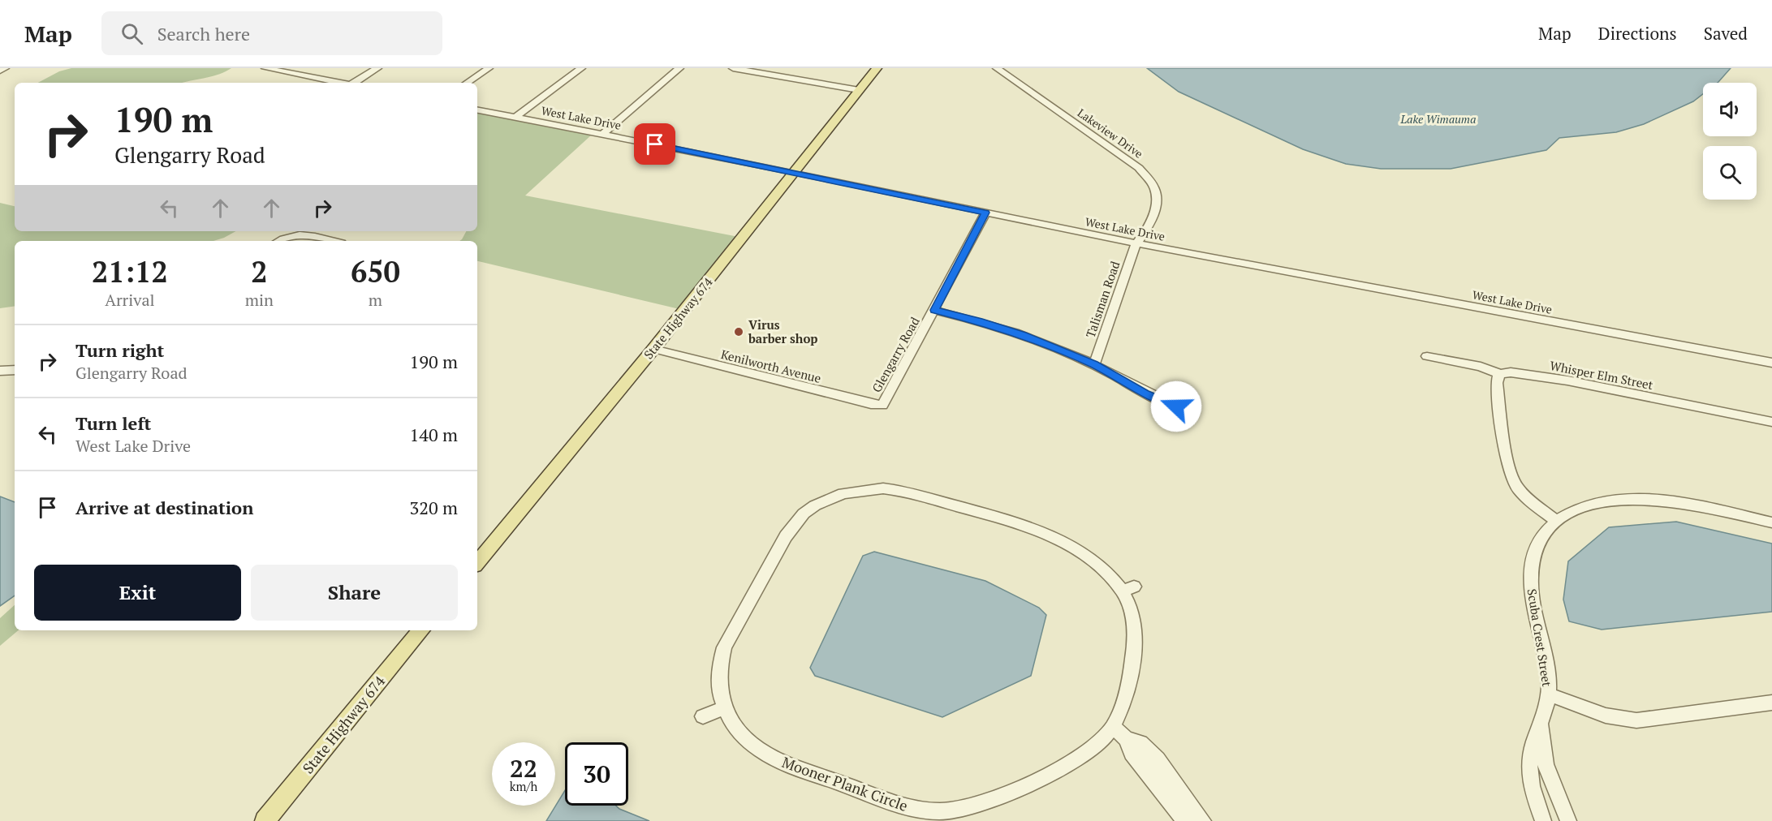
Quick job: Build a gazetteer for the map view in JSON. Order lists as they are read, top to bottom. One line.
{"streets":{"main road":["State Highway 674"],"street":["West Lake Drive","Lakeview Drive","Talisman Road","Glengarry Road","Kenilworth Avenue","Whisper Elm Street","Scuba Crest Street","Mooner Plank Circle"]},"crossings":[["West Lake Drive","Lakeview Drive"],["West Lake Drive","Talisman Road"],["West Lake Drive","State Highway 674"],["West Lake Drive","Glengarry Road"],["Lakeview Drive","Talisman Road"],["State Highway 674","Kenilworth Avenue"],["Glengarry Road","Kenilworth Avenue"]],"water":["Lake Wimauma"],"places":["Virus barber shop"],"page":{"header":"Map","search":"Search here","nav":["Map","Directions","Saved"],"turn":["190 m","Glengarry Road"],"eta":["21:12","Arrival","2","min","650","m"],"list":[{"name":"Turn right","note":"Glengarry Road","value":"190 m"},{"name":"Turn left","note":"West Lake Drive","value":"140 m"},{"name":"Arrive at destination","value":"320 m"}],"buttons":["Exit","Share"],"speed":"22 km/h","limit":"30"}}
